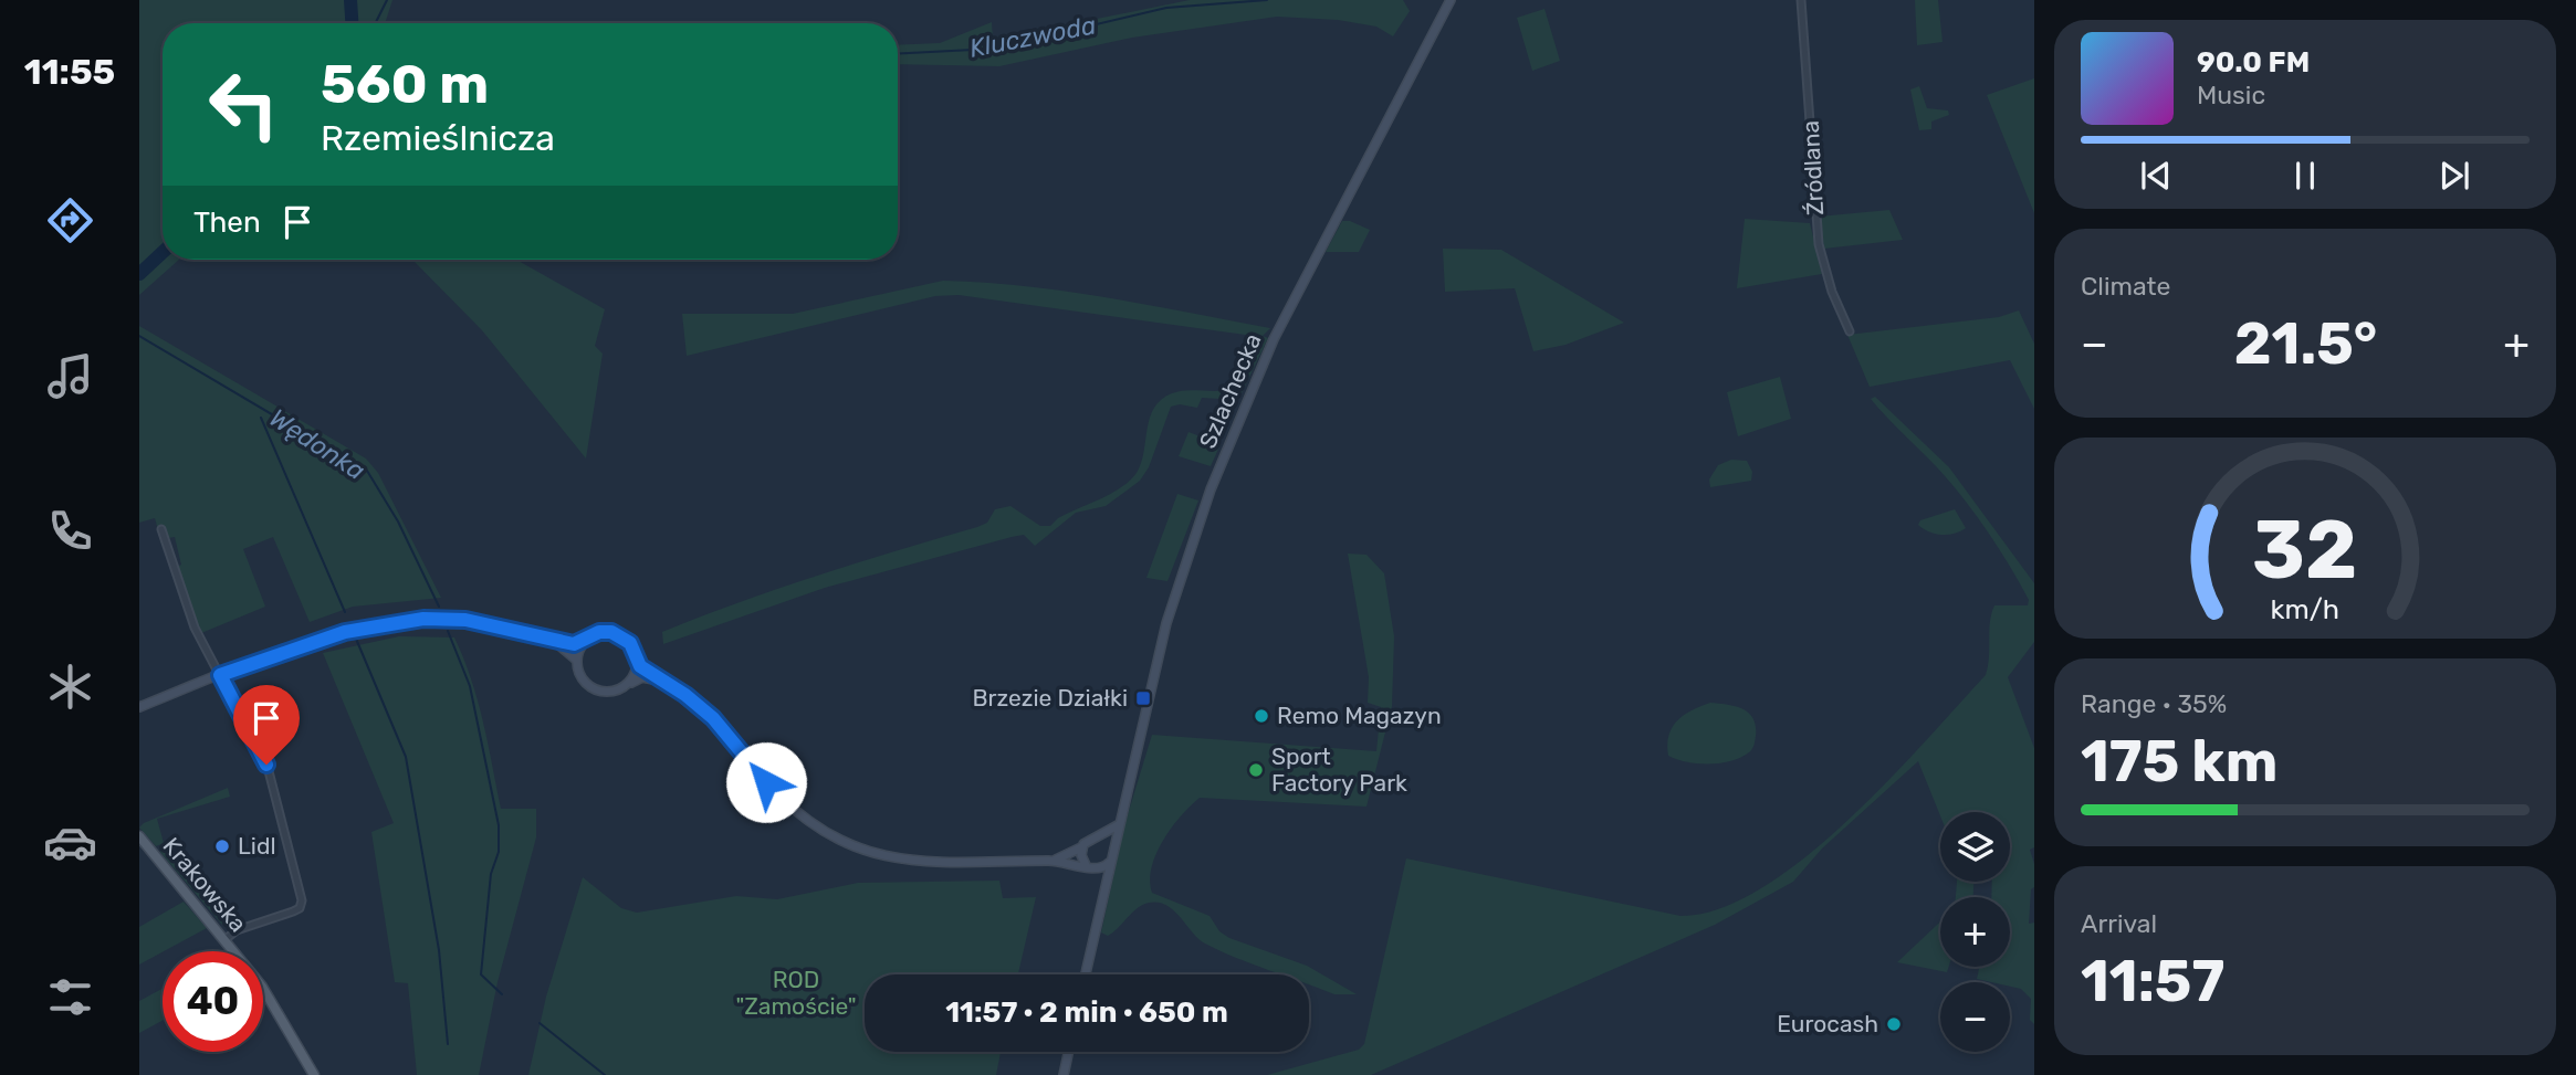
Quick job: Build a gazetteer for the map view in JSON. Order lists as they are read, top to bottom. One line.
{"streets":{"main road":["Krakowska"],"street":["Źródlana","Szlachecka"]},"water":["Kluczwoda","Wędonka"],"parks":["ROD \"Zamoście\""],"places":{"transit":["Brzezie Działki"],"other":["Remo Magazyn","Sport Factory Park","Lidl","Eurocash"]},"page":{"tabs":"11:55","turn":["560 m","Rzemieślnicza"],"song":["90.0 FM","Music"],"then":"Then","tile":["Climate",["Range · 35%","175 km"],["Arrival","11:57"]],"heat":["−","21.5°","+"],"map_buttons":["+","−"],"limit":"40","trip":"11:57 · 2 min · 650 m","gauge":["32","km/h"]}}
